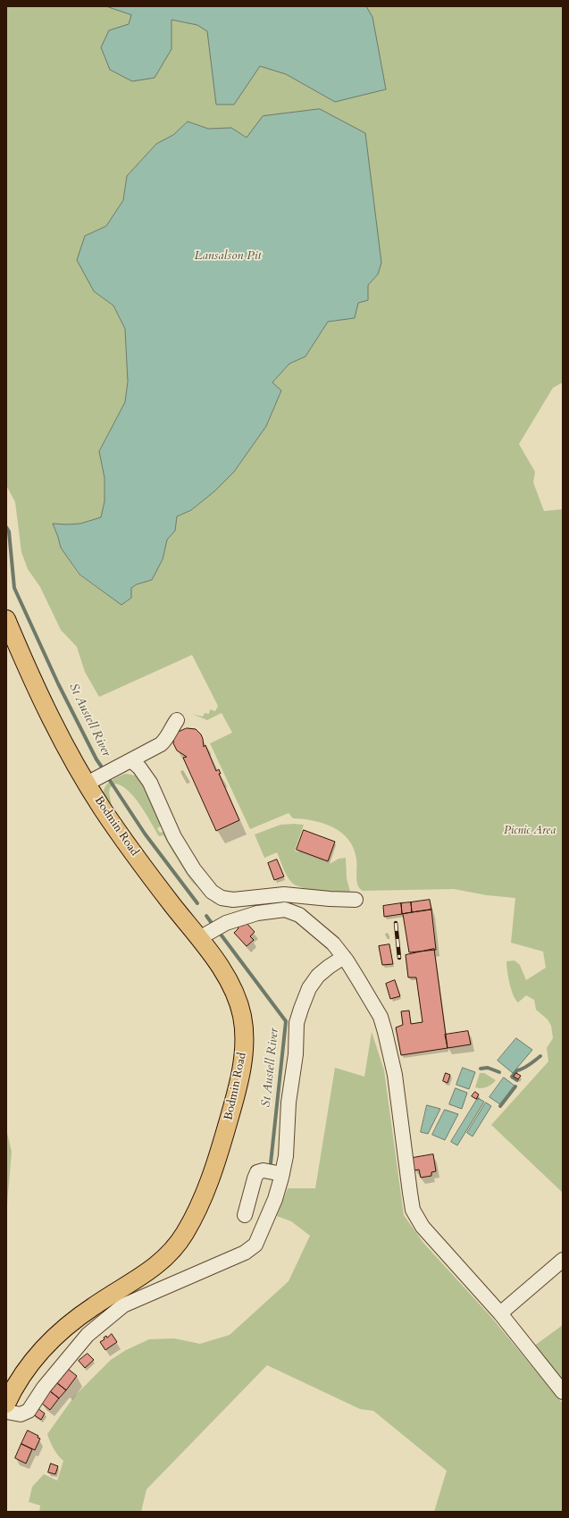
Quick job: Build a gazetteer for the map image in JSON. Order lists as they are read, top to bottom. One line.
{"streets":{"main road":["Bodmin Road"]},"water":["Lansalson Pit","St Austell River"],"parks":["Picnic Area"]}
